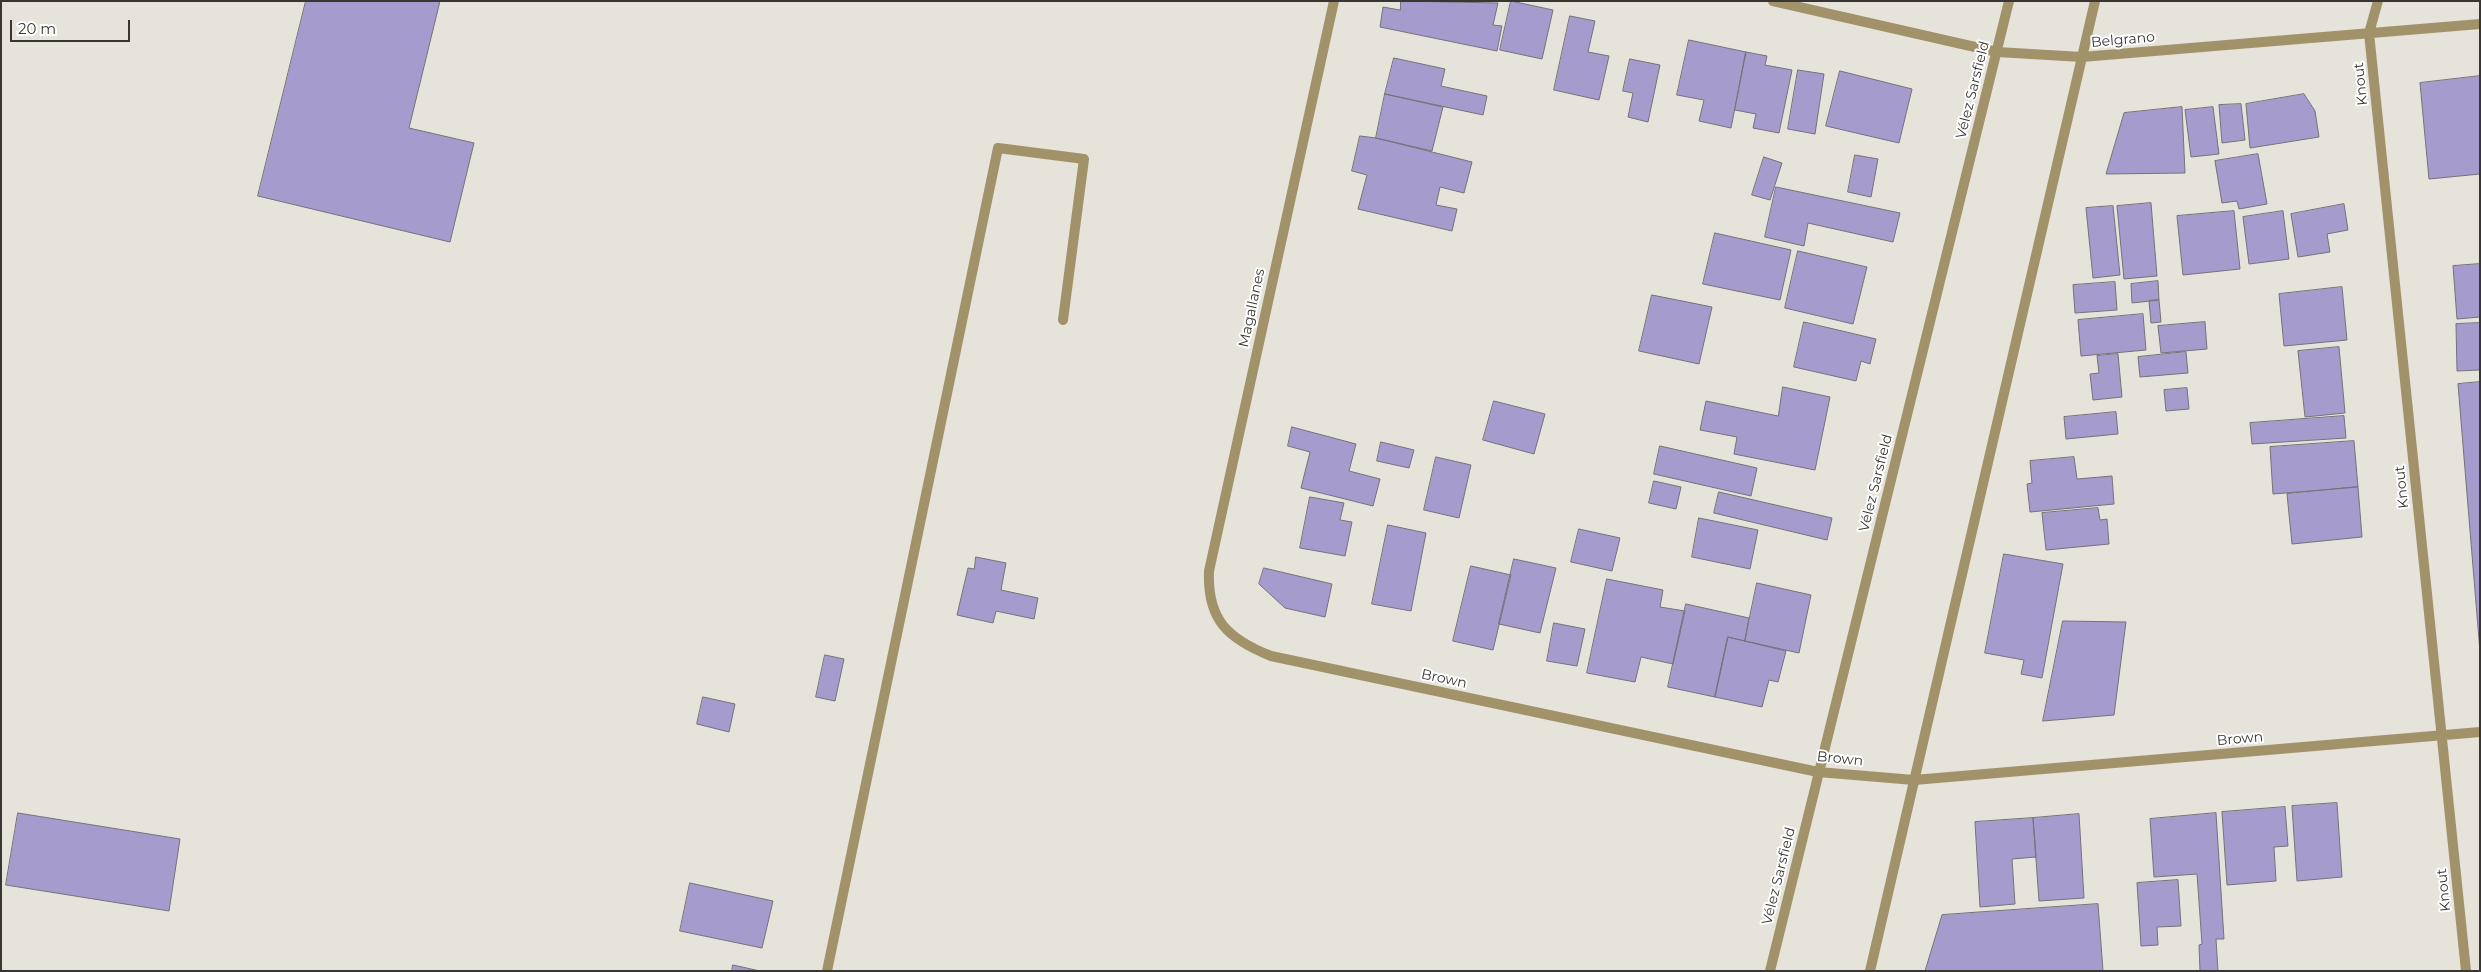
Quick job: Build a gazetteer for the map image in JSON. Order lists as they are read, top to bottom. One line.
{"streets":{"street":["Belgrano","Knout","Vélez Sarsfield","Magallanes","Brown"]},"crossings":[["Belgrano","Knout"],["Belgrano","Vélez Sarsfield"],["Knout","Brown"],["Vélez Sarsfield","Brown"],["Magallanes","Brown"]],"scale_bar":"20 m"}
